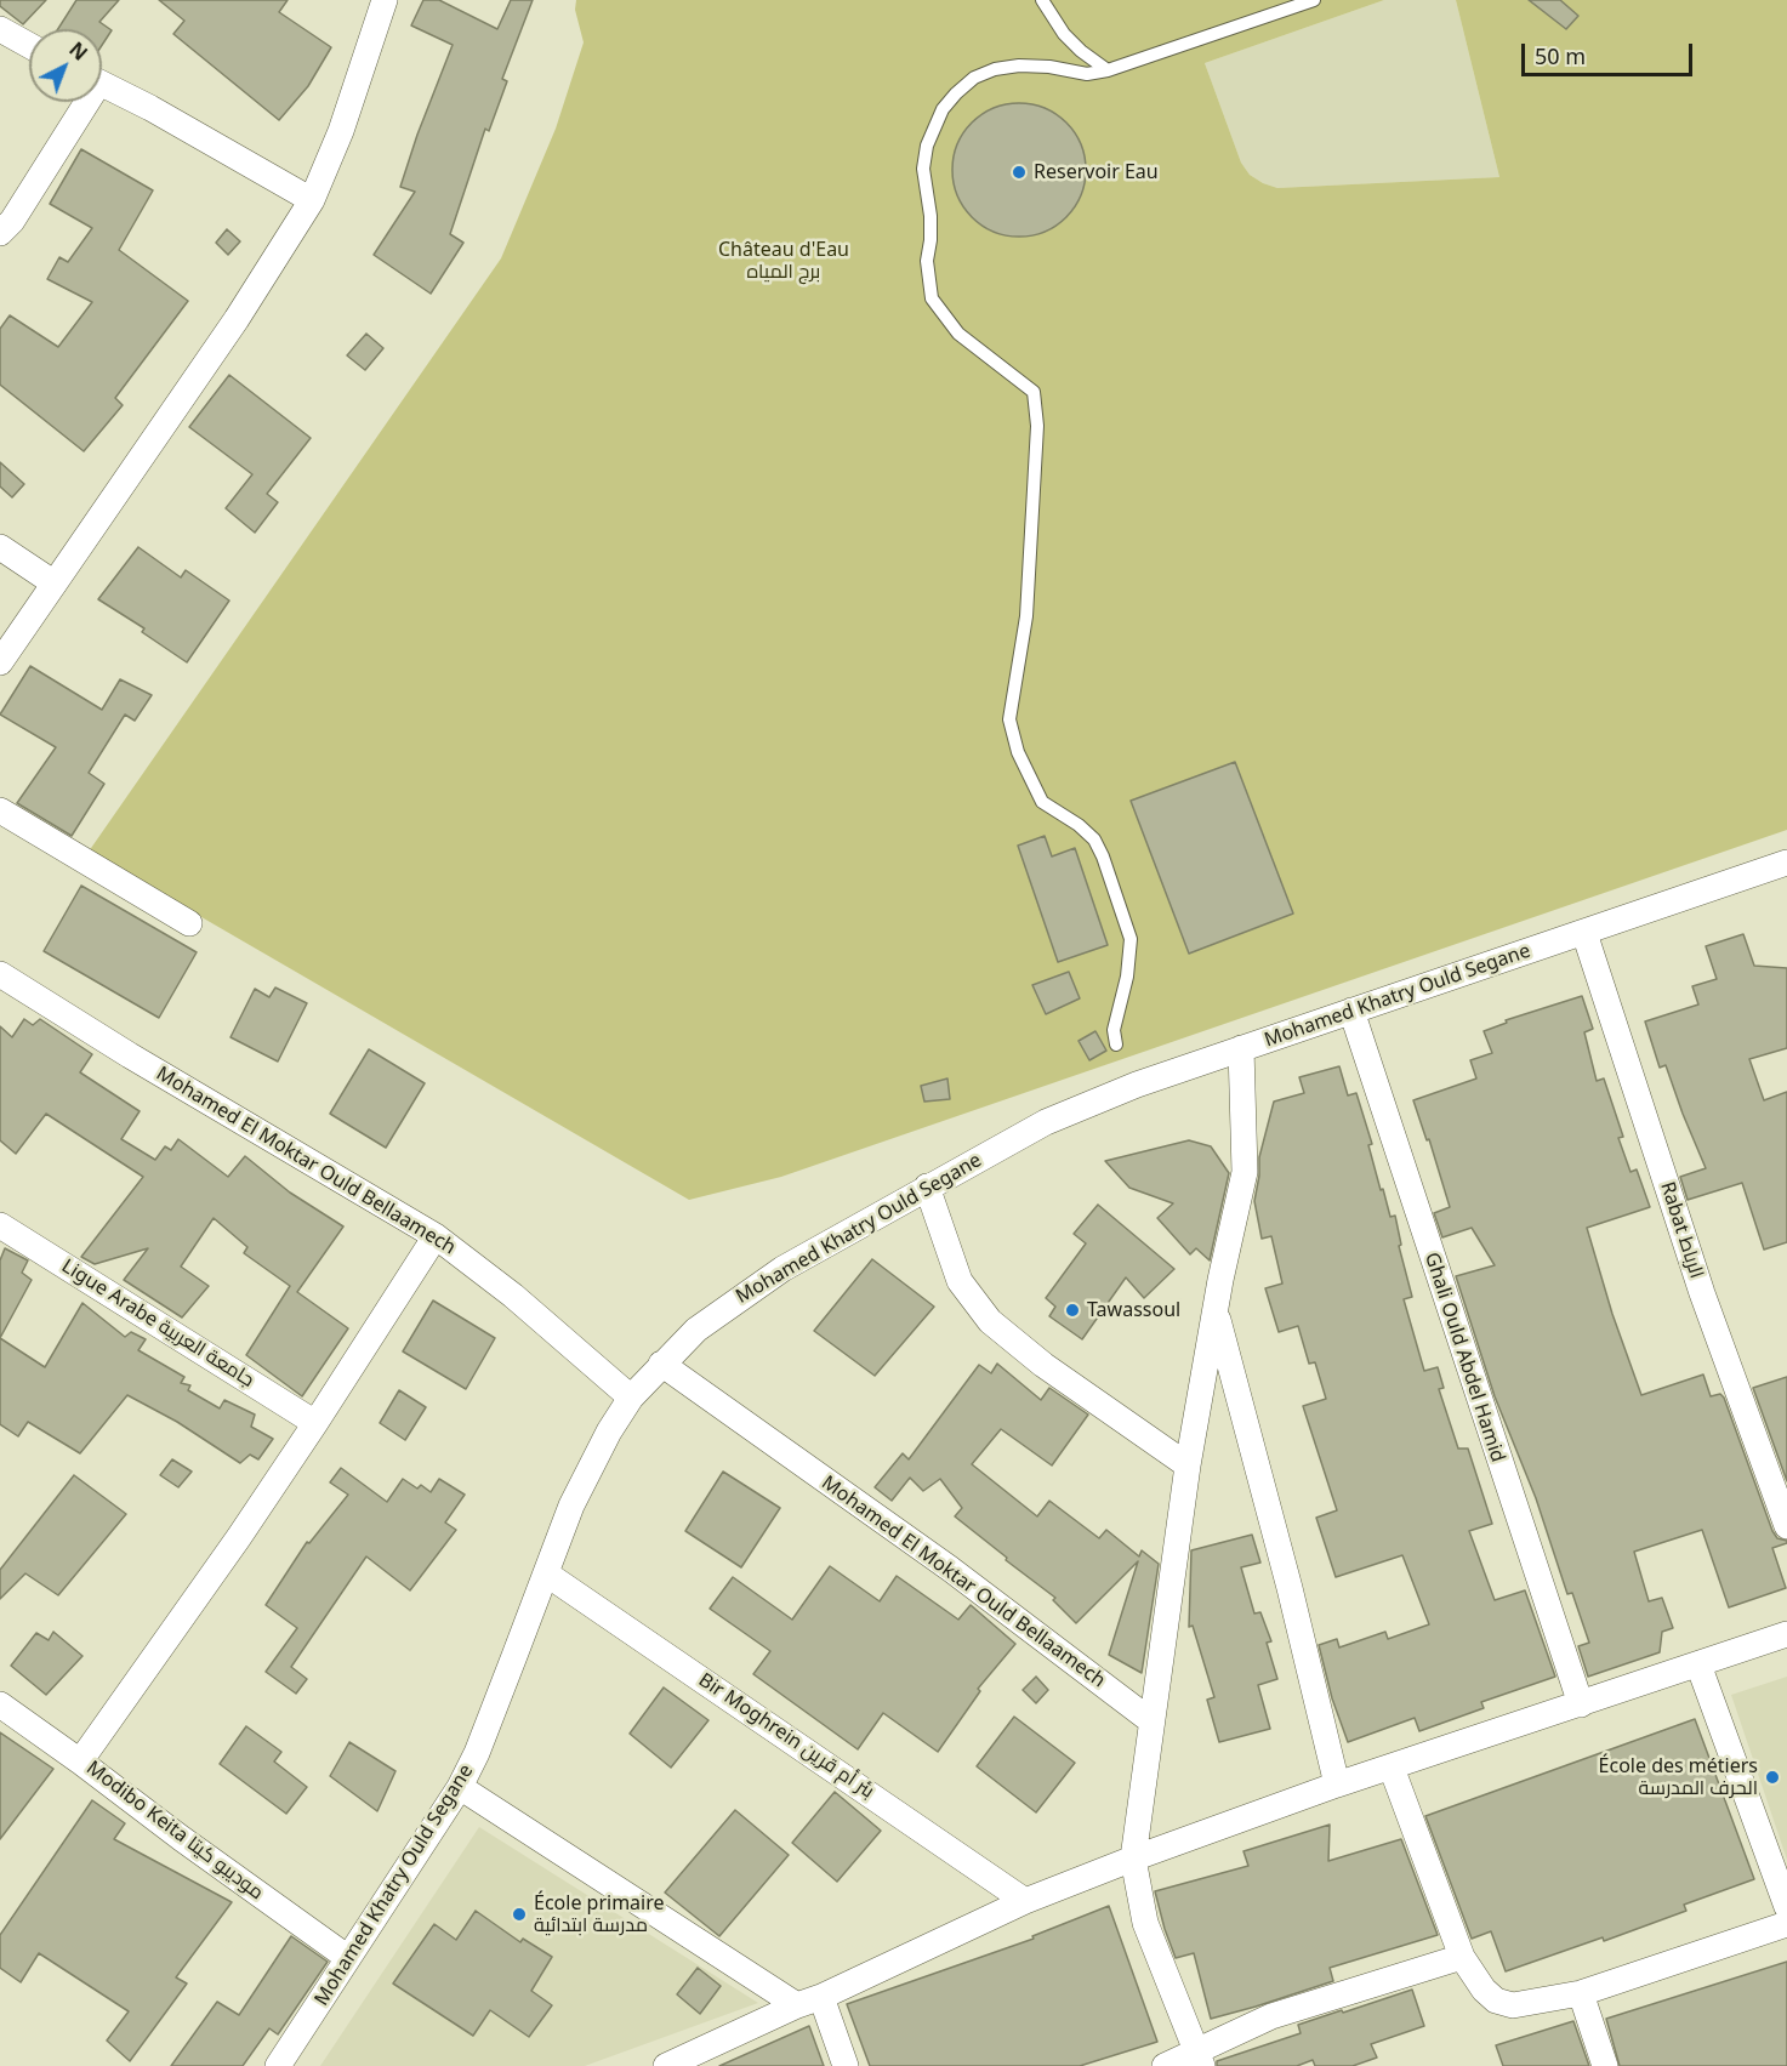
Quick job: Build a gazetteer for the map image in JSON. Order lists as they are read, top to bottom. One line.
{"streets":{"street":["Mohamed Khatry Ould Segane","Mohamed El Moktar Ould Bellaamech","Rabat الرباط","Ligue Arabe جامعة العربية","Ghali Ould Abdel Hamid","Bir Moghrein بئر أم قرين","Modibo Keita موديبو كيتا"]},"crossings":[["Mohamed Khatry Ould Segane","Mohamed El Moktar Ould Bellaamech"],["Mohamed Khatry Ould Segane","Rabat الرباط"],["Mohamed Khatry Ould Segane","Ghali Ould Abdel Hamid"],["Mohamed Khatry Ould Segane","Bir Moghrein بئر أم قرين"],["Mohamed Khatry Ould Segane","Modibo Keita موديبو كيتا"]],"parks":["Château d'Eau برج المياه"],"places":["Reservoir Eau","Tawassoul","École des métiers الحرف المدرسة","École primaire مدرسة ابتدائية"],"scale_bar":"50 m","north":"top right"}
